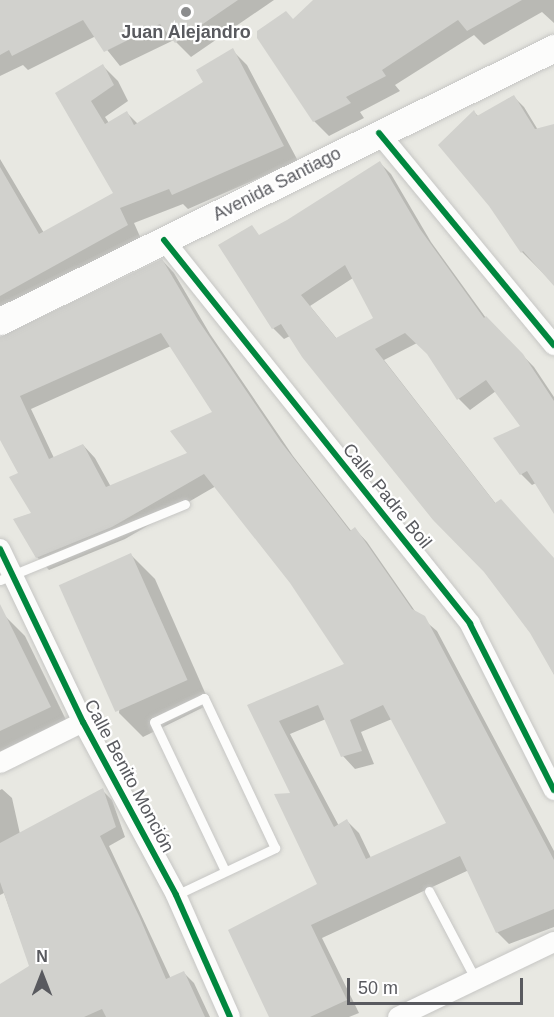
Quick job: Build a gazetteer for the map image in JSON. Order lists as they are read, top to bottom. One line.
{"streets":{"main road":["Avenida Santiago"],"street":["Calle Padre Boil","Calle Benito Monción"]},"crossings":[["Avenida Santiago","Calle Padre Boil"]],"places":["Juan Alejandro"],"scale_bar":"50 m","north":"top"}
